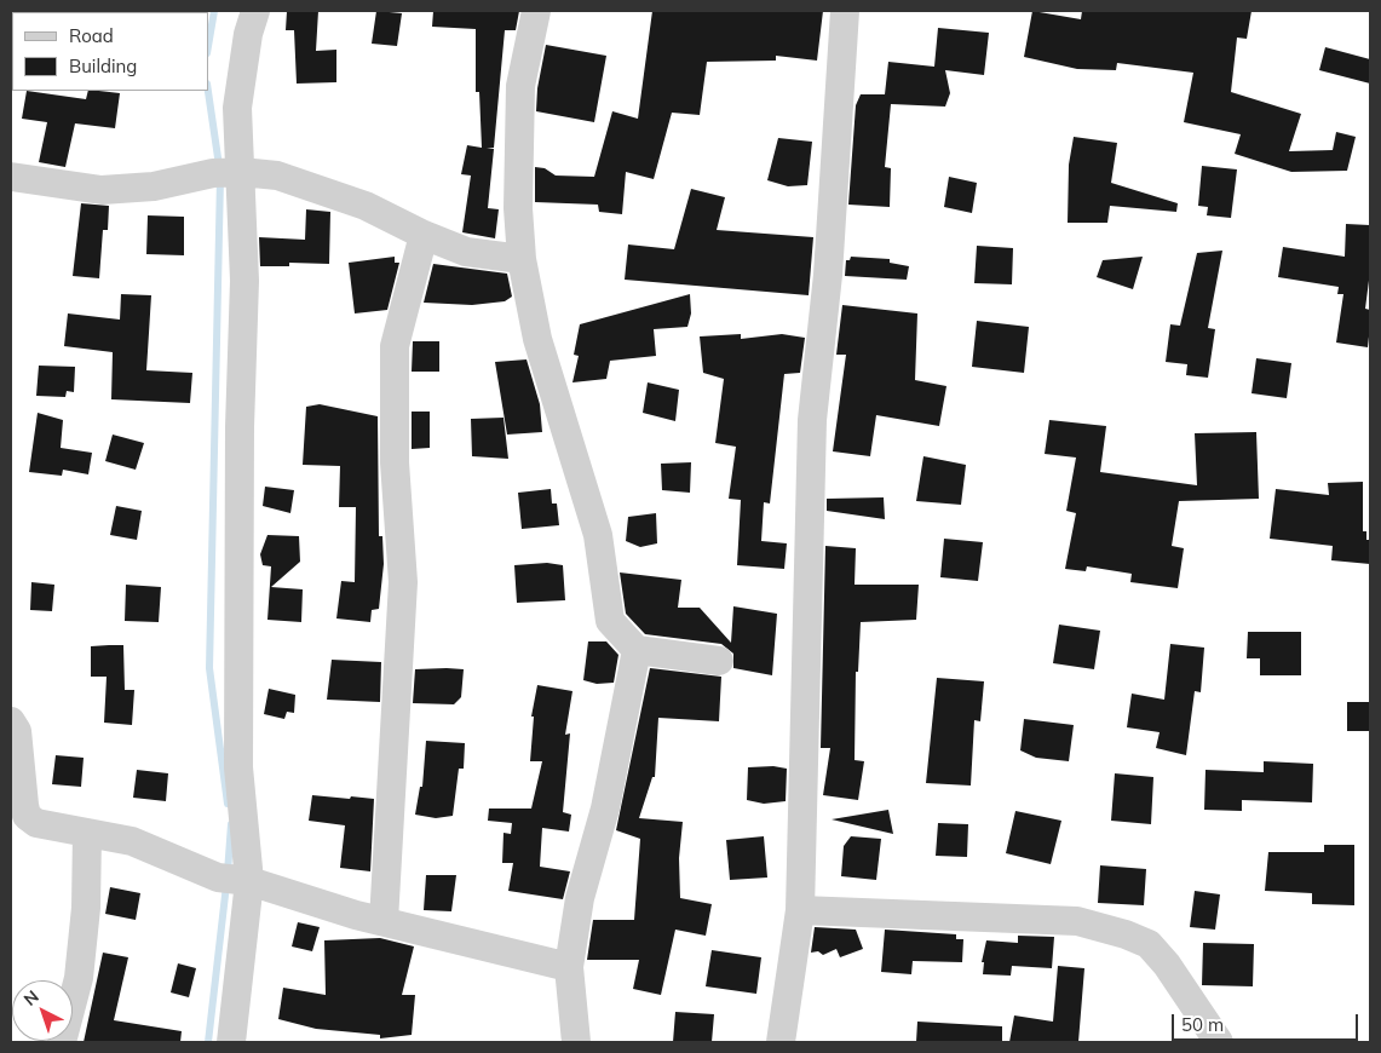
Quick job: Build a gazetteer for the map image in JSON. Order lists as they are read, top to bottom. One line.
{"legend":["Road","Building"],"scale_bar":"50 m","north":"top left"}
